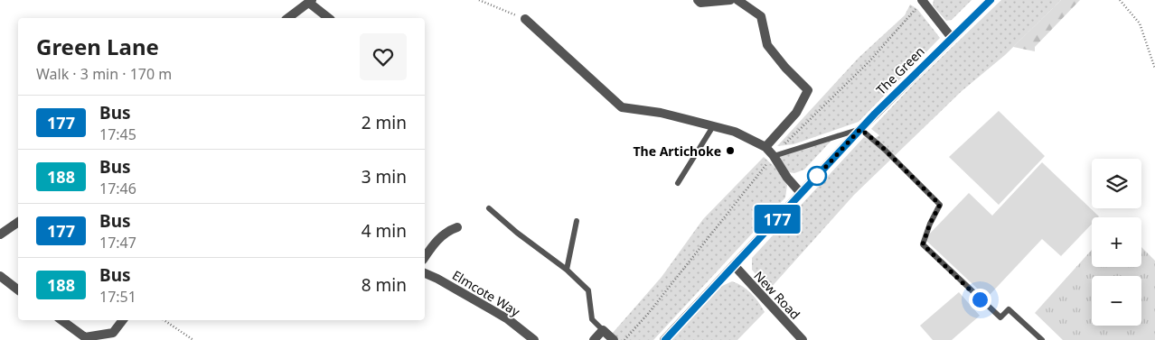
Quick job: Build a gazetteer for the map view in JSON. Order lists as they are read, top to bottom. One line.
{"streets":{"street":["The Green","Elmcote Way","New Road"]},"crossings":[["The Green","New Road"]],"places":["The Artichoke"],"lines":["bus line 177"],"page":{"on_map":"177","heading":["Green Lane","Walk · 3 min · 170 m"],"list":[{"mark":"177","name":"Bus","note":"17:45","value":"2 min"},{"mark":"188","name":"Bus","note":"17:46","value":"3 min"},{"mark":"177","name":"Bus","note":"17:47","value":"4 min"},{"mark":"188","name":"Bus","note":"17:51","value":"8 min"}],"map_buttons":["+","−"]}}
